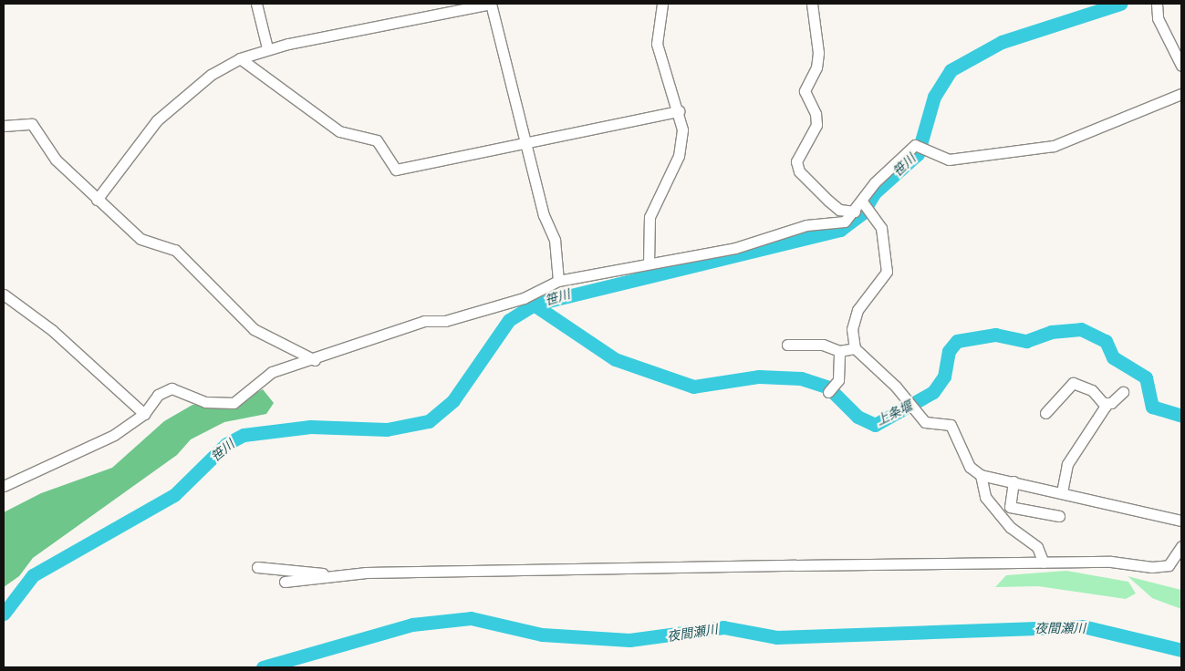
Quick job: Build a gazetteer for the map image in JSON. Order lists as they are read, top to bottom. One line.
{"water":["笹川","上条堰","夜間瀬川"]}
